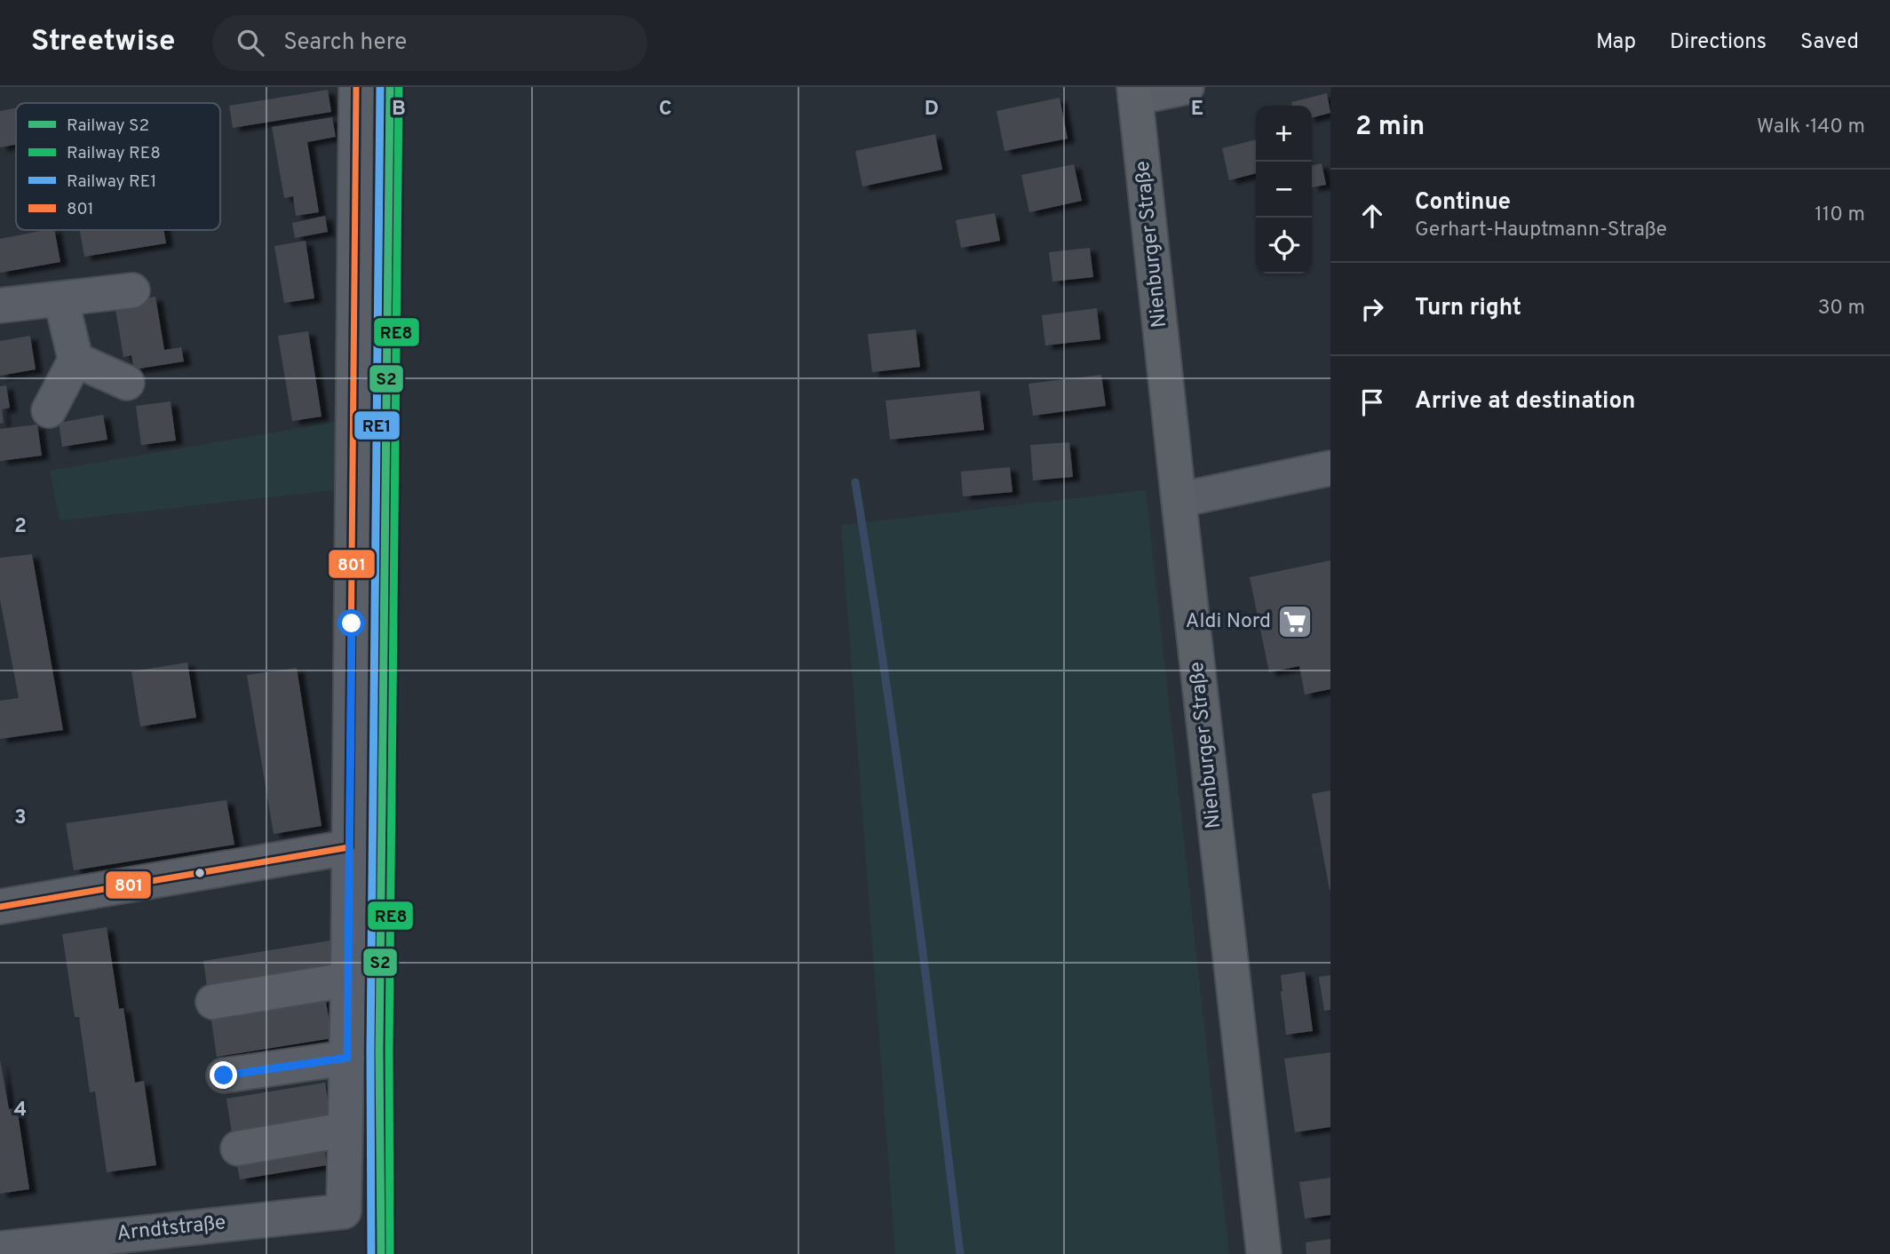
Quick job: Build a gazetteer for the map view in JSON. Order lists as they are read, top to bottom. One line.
{"streets":{"main road":["Nienburger Straße"],"street":["Arndtstraße"]},"places":{"supermarket":["Aldi Nord"]},"lines":["rail line S2","rail line RE8","rail line RE1","transit line 801"],"legend":["Railway S2","Railway RE8","Railway RE1","801"],"page":{"header":"Streetwise","search":"Search here","nav":["Map","Directions","Saved"],"heading":["2 min","Walk · 140 m"],"map_buttons":["+","−"],"list":[["Continue","Gerhart-Hauptmann-Straße","110 m"],["Turn right","30 m"],"Arrive at destination"]},"grid":{"columns":["B","C","D","E"],"rows":["2","3","4"]}}
